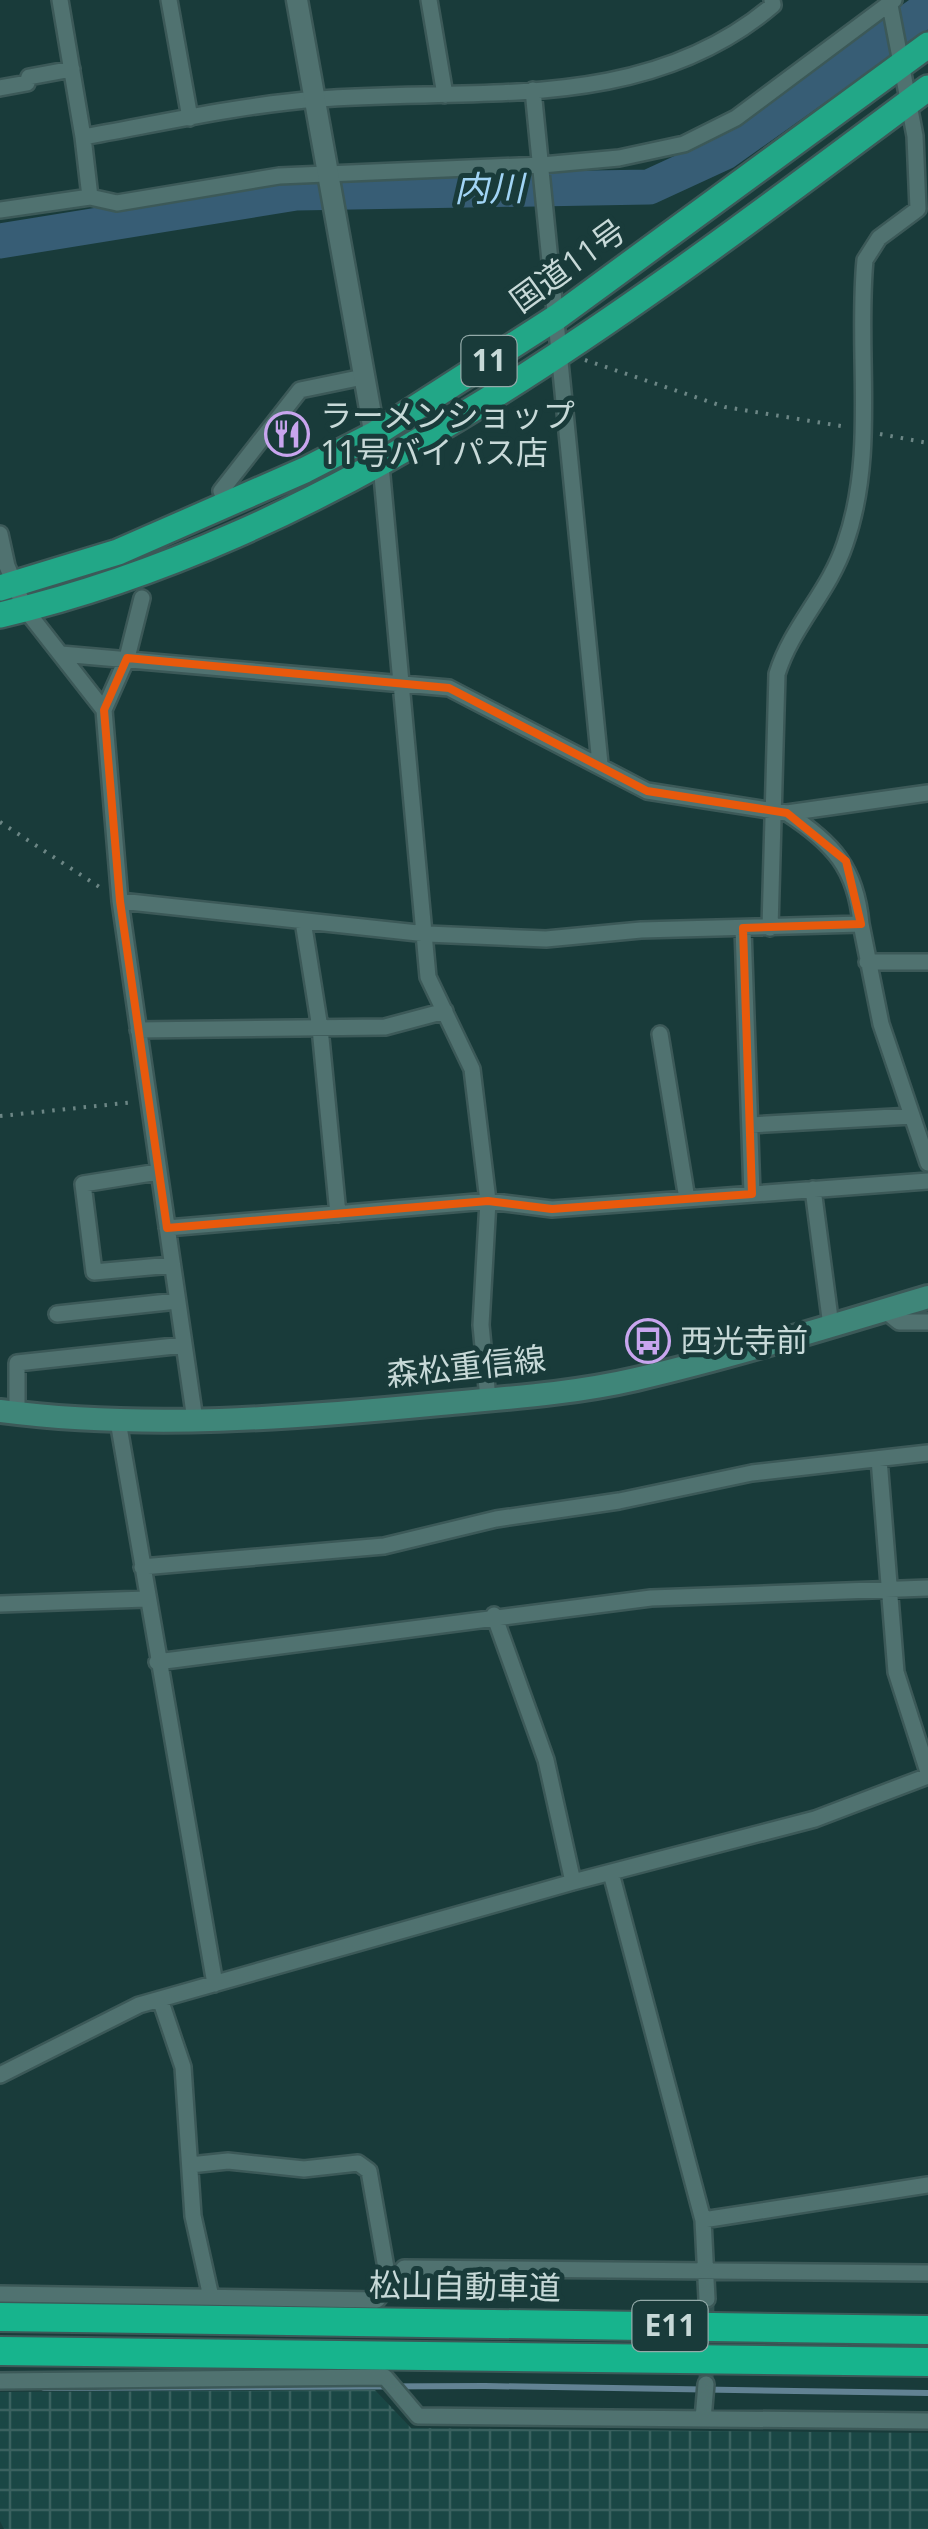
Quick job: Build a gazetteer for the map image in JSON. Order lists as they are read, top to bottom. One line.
{"streets":{"highway":["国道11号","11","松山自動車道","E11"],"main road":["森松重信線"]},"water":["内川"],"places":{"restaurant":["ラーメンショップ 11号バイパス店"],"bus stop":["西光寺前"]}}
